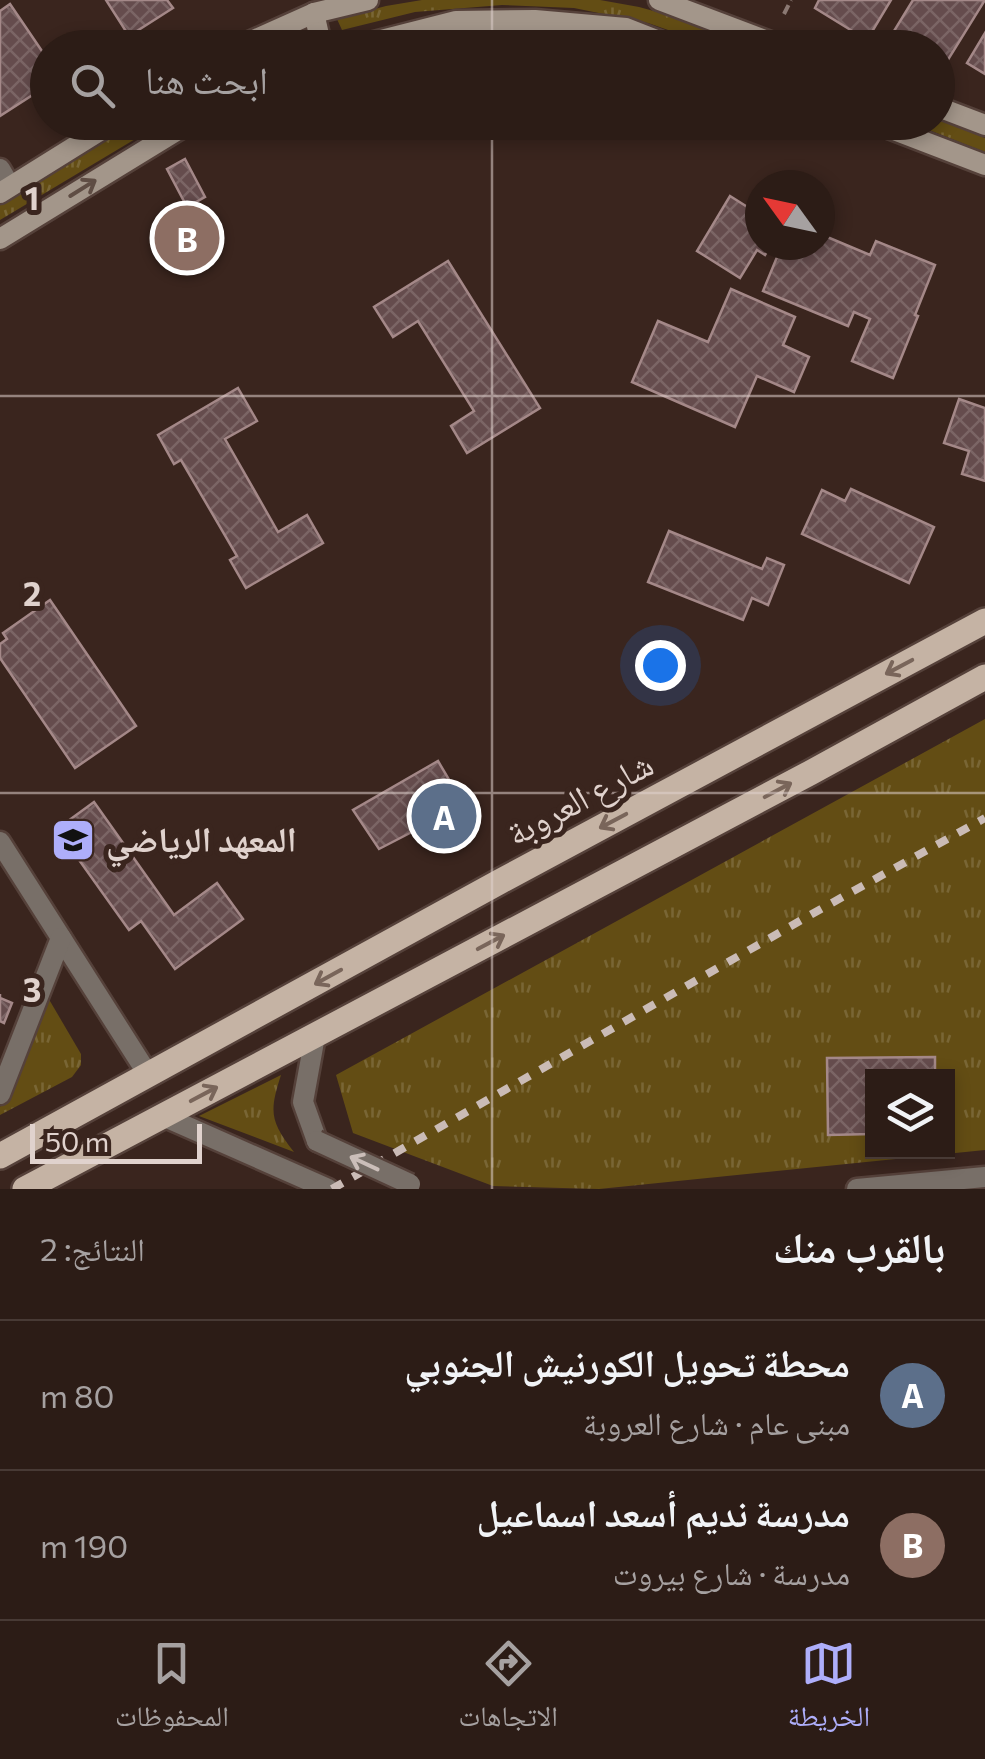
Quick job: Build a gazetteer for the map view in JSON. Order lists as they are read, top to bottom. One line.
{"streets":{"main road":["شارع العروبة"]},"places":{"school or university":["المعهد الرياضي"]},"scale_bar":"50 m","north":"top left","page":{"search":"ابحث هنا","pins":["B","A"],"scale":"50 m","heading":["بالقرب منك","النتائج: 2"],"list":[{"mark":"A","name":"محطة تحويل الكورنيش الجنوبي","note":"مبنى عام · شارع العروبة","value":"80 m"},{"mark":"B","name":"مدرسة نديم أسعد اسماعيل","note":"مدرسة · شارع بيروت","value":"190 m"}],"nav":["الخريطة","الاتجاهات","المحفوظات"]},"grid":{"rows":["1","2","3"]}}
